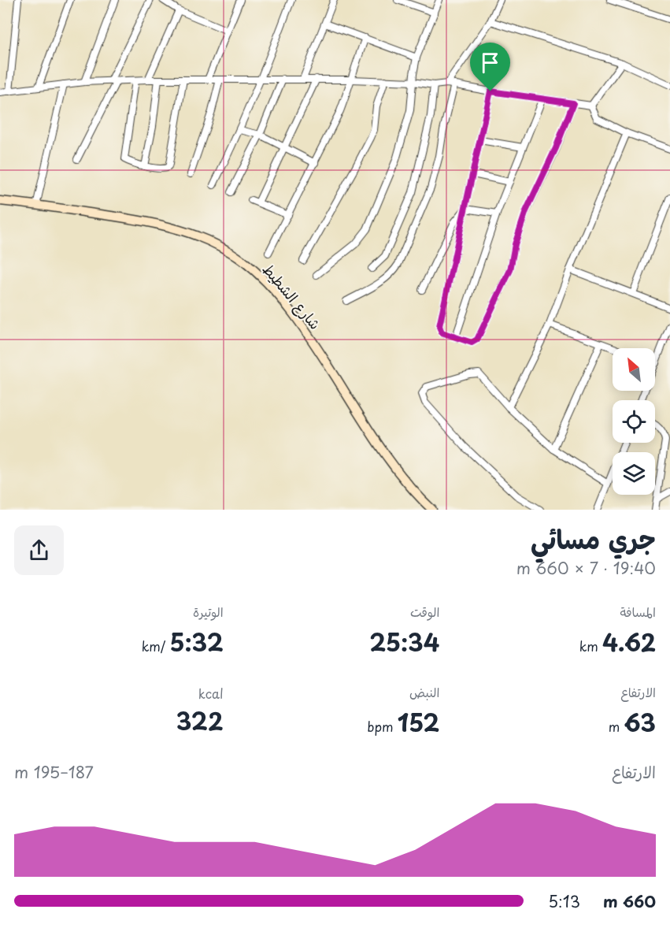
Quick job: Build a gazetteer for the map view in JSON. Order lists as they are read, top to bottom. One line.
{"streets":{"main road":["شارع الشطيط"]},"north":"top left","page":{"heading":["جري مسائي","19:40 · 7 × 660 m"],"stats":[["المسافة","4.62 km"],["الوقت","25:34"],["الوتيرة","5:32 /km"],["الارتفاع","63 m"],["النبض","152 bpm"],["kcal","322"]],"chart":["الارتفاع","187–195 m"],"list":[{"name":"660 m","note":"5:13"}]}}
